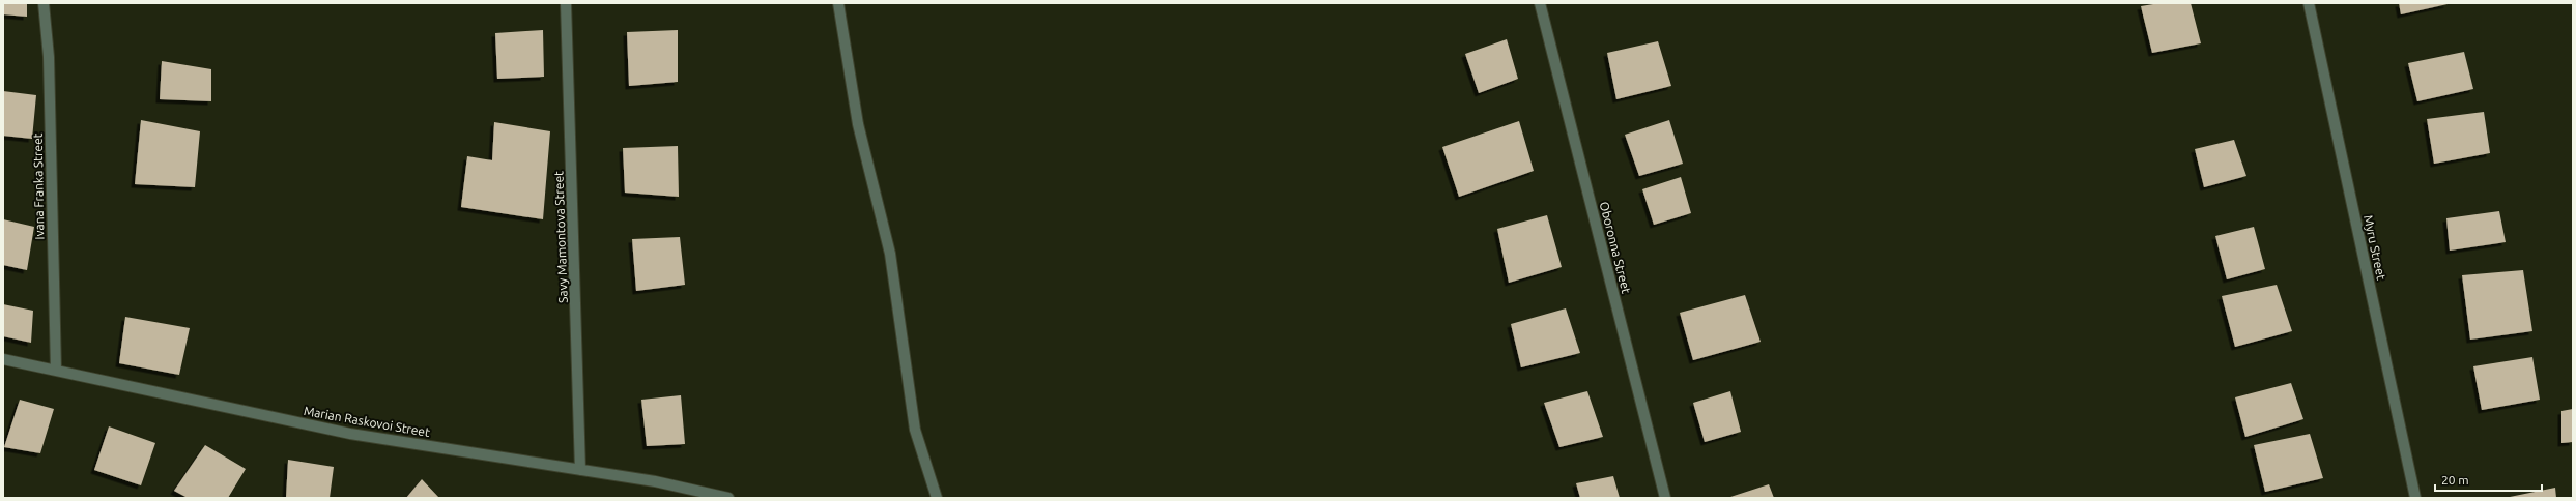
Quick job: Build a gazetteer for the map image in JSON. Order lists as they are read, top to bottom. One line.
{"streets":{"street":["Ivana Franka Street","Savy Mamontova Street","Oboronna Street","Myru Street","Marian Raskovoi Street"]},"crossings":[["Ivana Franka Street","Marian Raskovoi Street"],["Savy Mamontova Street","Marian Raskovoi Street"]],"scale_bar":"20 m"}
